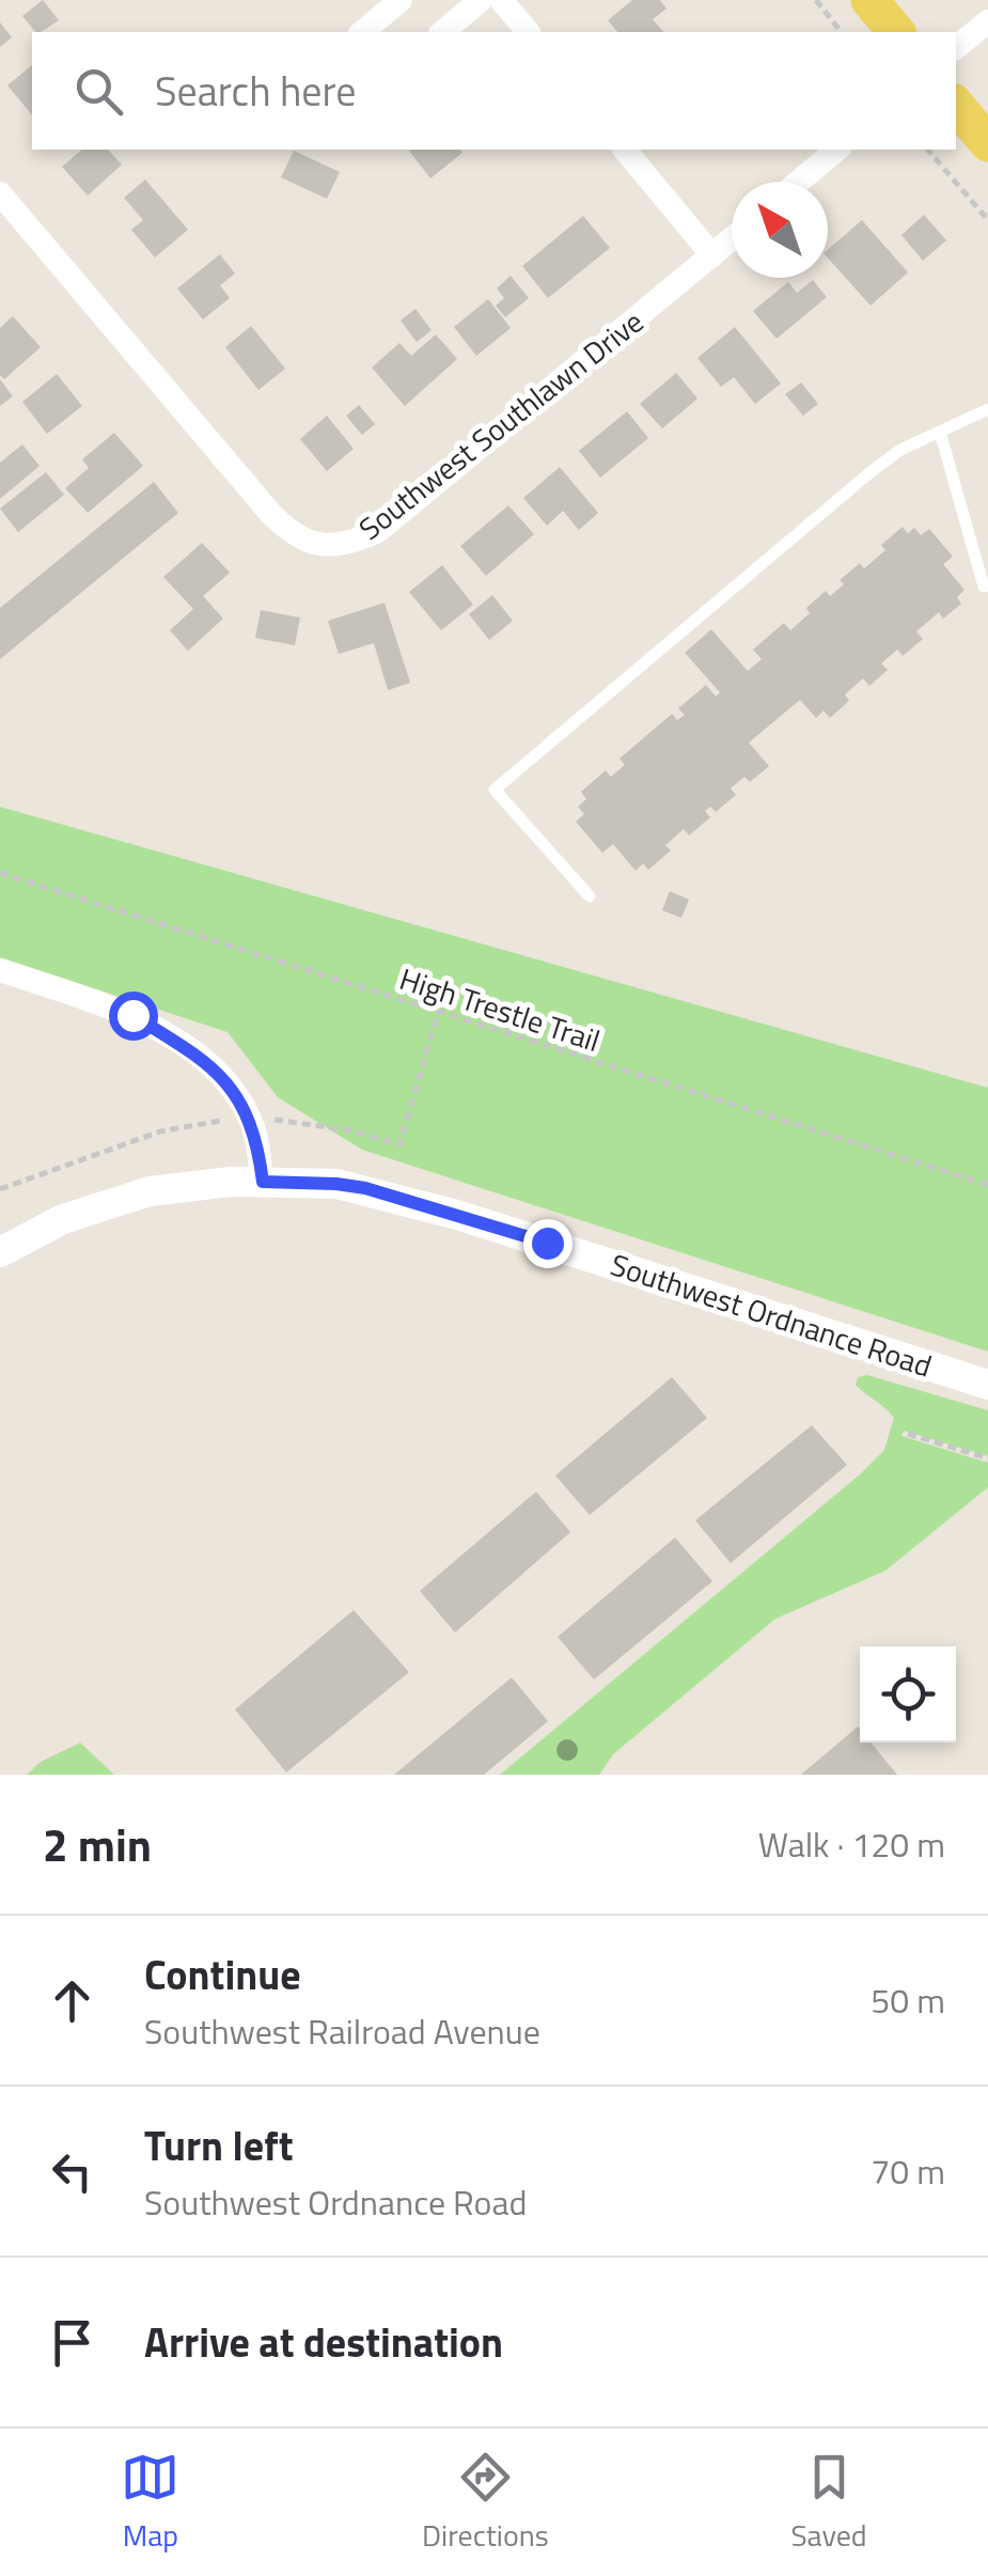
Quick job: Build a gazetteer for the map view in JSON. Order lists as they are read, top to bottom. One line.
{"streets":{"street":["Southwest Southlawn Drive","Southwest Ordnance Road"],"path":["High Trestle Trail"]},"north":"top left","page":{"search":"Search here","heading":["2 min","Walk · 120 m"],"list":[["Continue","Southwest Railroad Avenue","50 m"],["Turn left","Southwest Ordnance Road","70 m"],"Arrive at destination"],"nav":["Map","Directions","Saved"]}}
